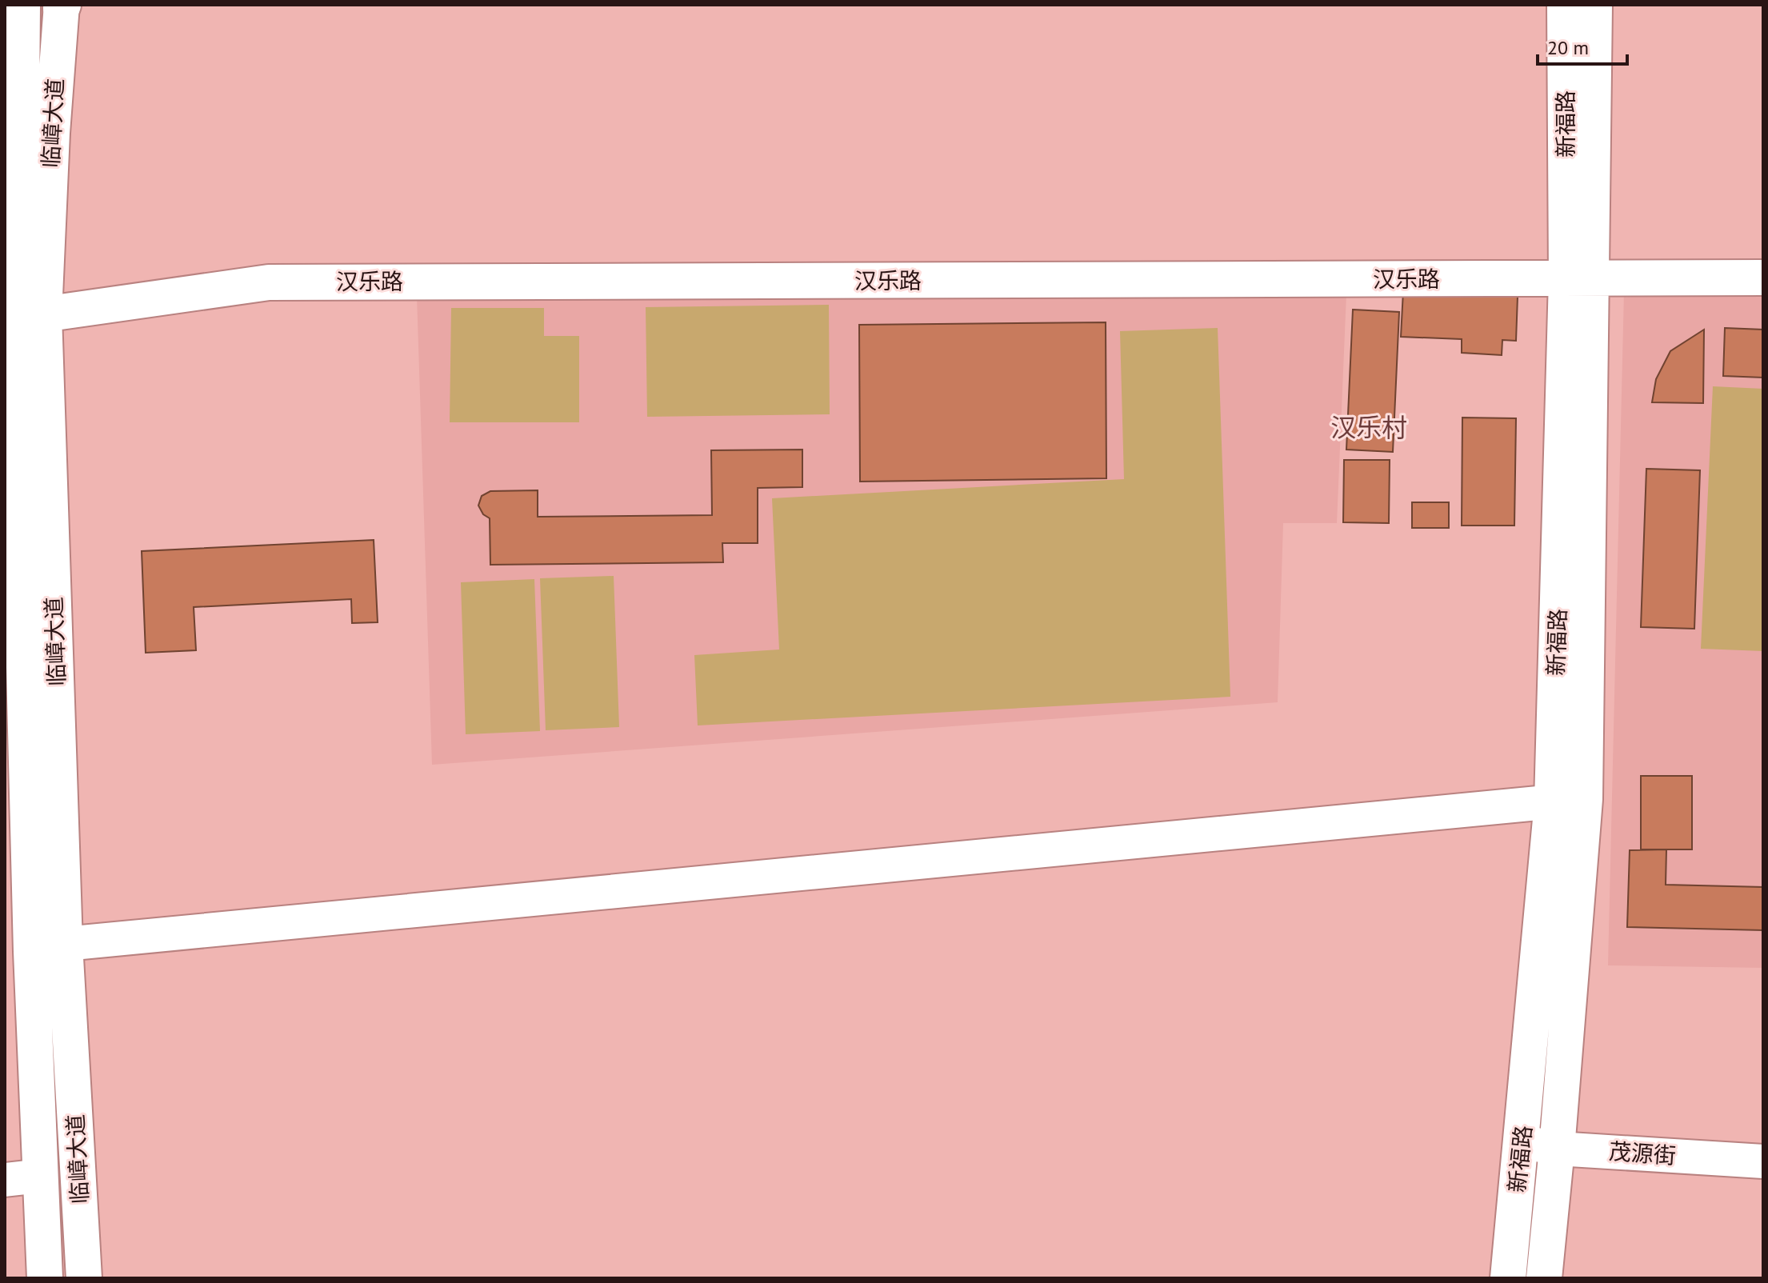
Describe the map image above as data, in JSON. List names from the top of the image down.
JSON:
{
  "streets": {
    "street": [
      "临嶂大道",
      "新福路",
      "汉乐路",
      "茂源街"
    ]
  },
  "crossings": [
    ["临嶂大道", "汉乐路"],
    ["新福路", "汉乐路"],
    ["新福路", "茂源街"]
  ],
  "districts": ["汉乐村"],
  "scale_bar": "20 m"
}
